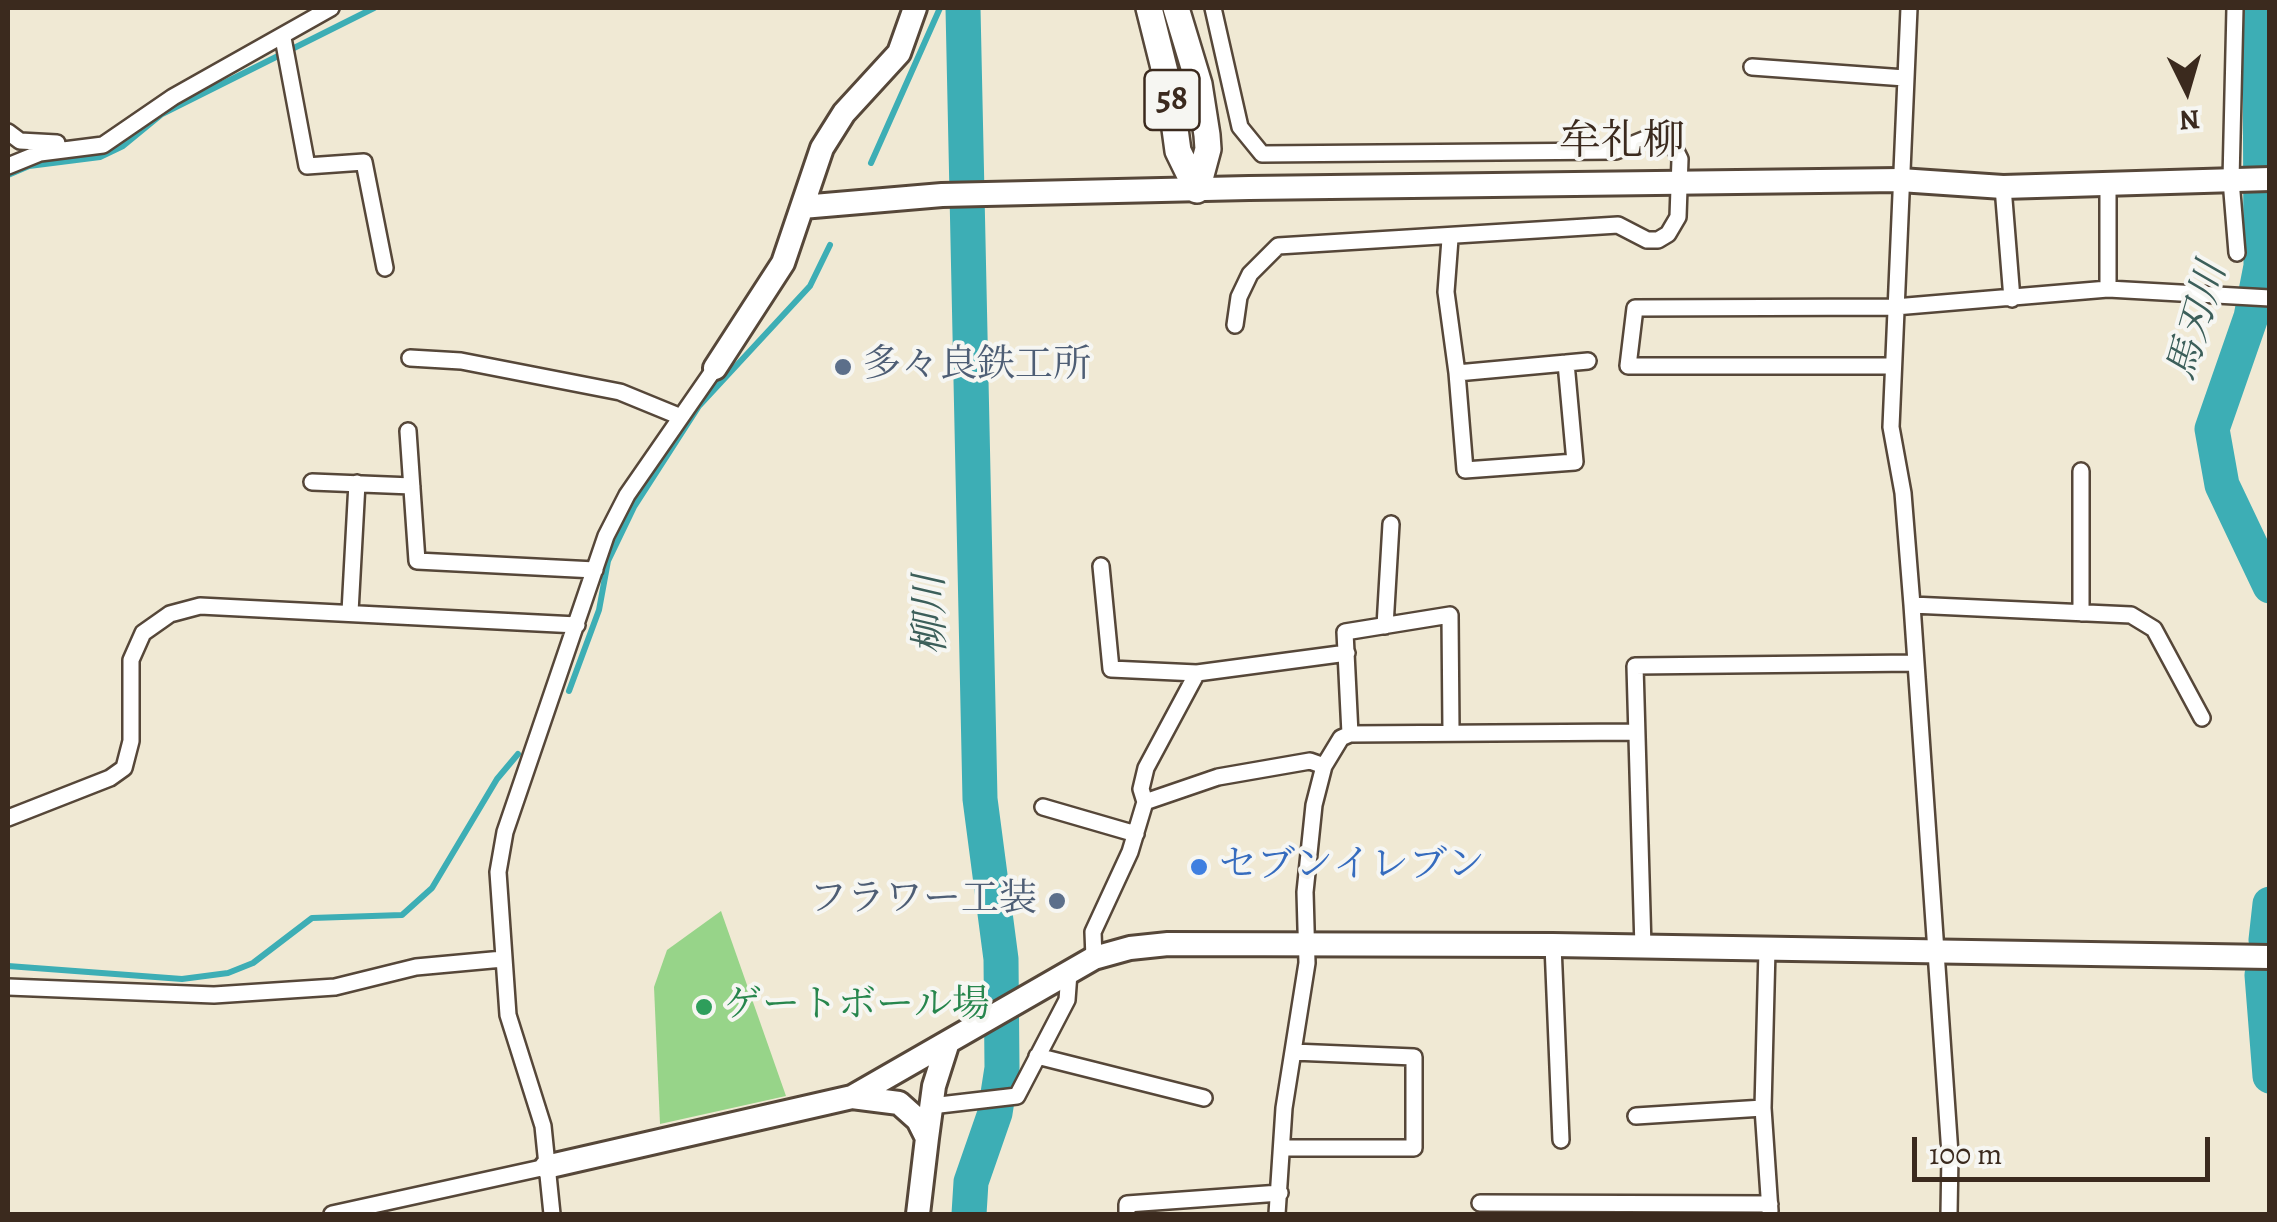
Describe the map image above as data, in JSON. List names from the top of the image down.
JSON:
{
  "streets": {
    "main road": ["58"]
  },
  "districts": ["牟礼柳"],
  "water": ["馬刃川", "柳川"],
  "places": [
    "多々良鉄工所",
    "セブンイレブン",
    "フラワー工装",
    "ゲートボール場"
  ],
  "scale_bar": "100 m",
  "north": "bottom"
}
